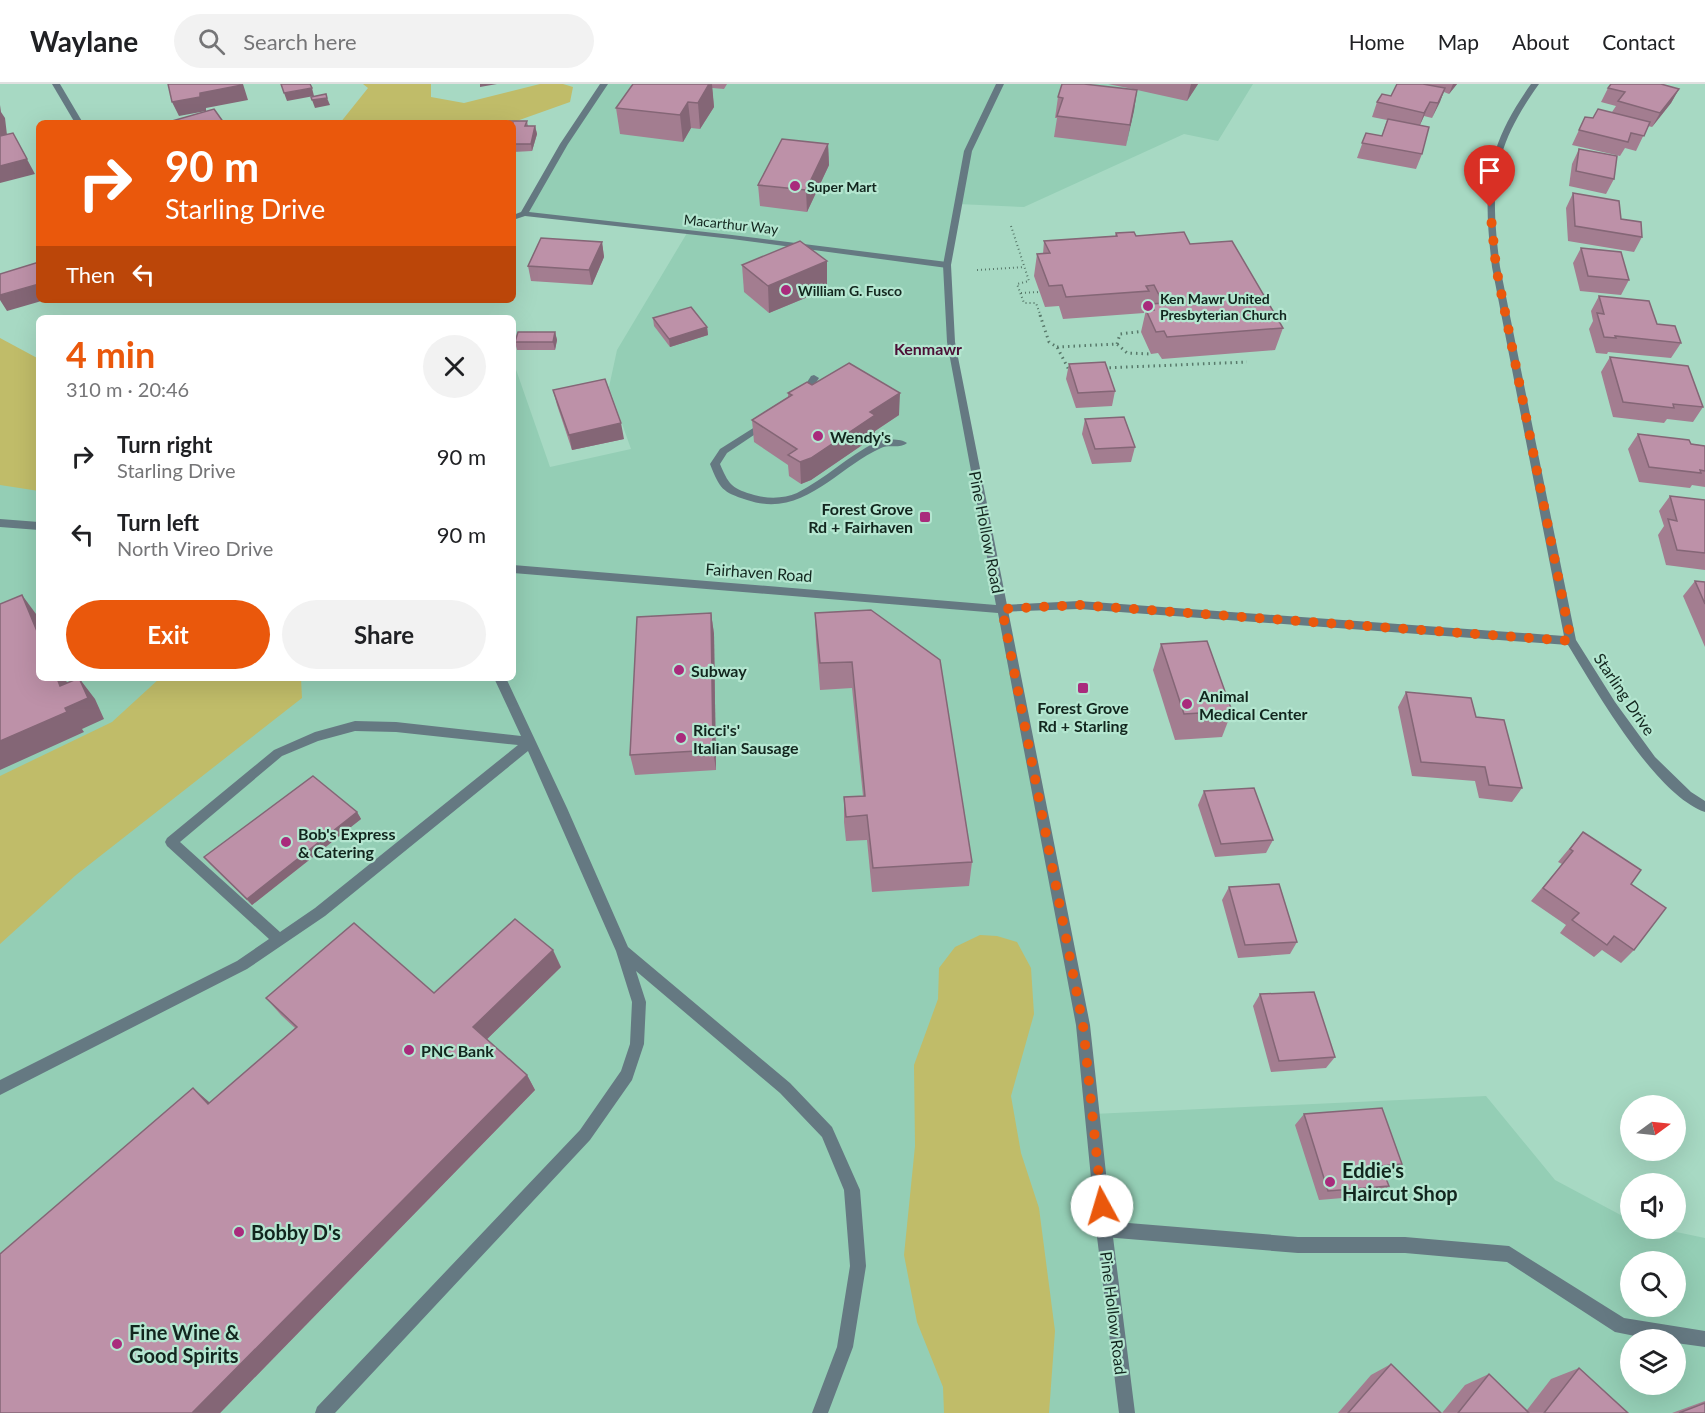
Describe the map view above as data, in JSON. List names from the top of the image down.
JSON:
{
  "streets": {
    "street": [
      "Macarthur Way",
      "Pine Hollow Road",
      "Fairhaven Road",
      "Starling Drive"
    ]
  },
  "crossings": [
    ["Macarthur Way", "Pine Hollow Road"],
    ["Pine Hollow Road", "Fairhaven Road"]
  ],
  "districts": ["Kenmawr"],
  "places": {
    "other": [
      "Super Mart",
      "William G. Fusco",
      "Ken Mawr United Presbyterian Church",
      "Wendy's",
      "Subway",
      "Animal Medical Center",
      "Ricci's' Italian Sausage",
      "Bob's Express & Catering",
      "PNC Bank",
      "Eddie's Haircut Shop",
      "Bobby D's",
      "Fine Wine & Good Spirits"
    ],
    "transit": ["Forest Grove Rd + Fairhaven", "Forest Grove Rd + Starling"]
  },
  "north": "right",
  "page": {
    "header": "Waylane",
    "search": "Search here",
    "nav": [
      "Home",
      "Map",
      "About",
      "Contact"
    ],
    "turn": ["90 m", "Starling Drive"],
    "then": "Then",
    "heading": ["4 min", "310 m · 20:46"],
    "list": [
      {
        "name": "Turn right",
        "note": "Starling Drive",
        "value": "90 m"
      },
      {
        "name": "Turn left",
        "note": "North Vireo Drive",
        "value": "90 m"
      }
    ],
    "buttons": ["Exit", "Share"]
  }
}
